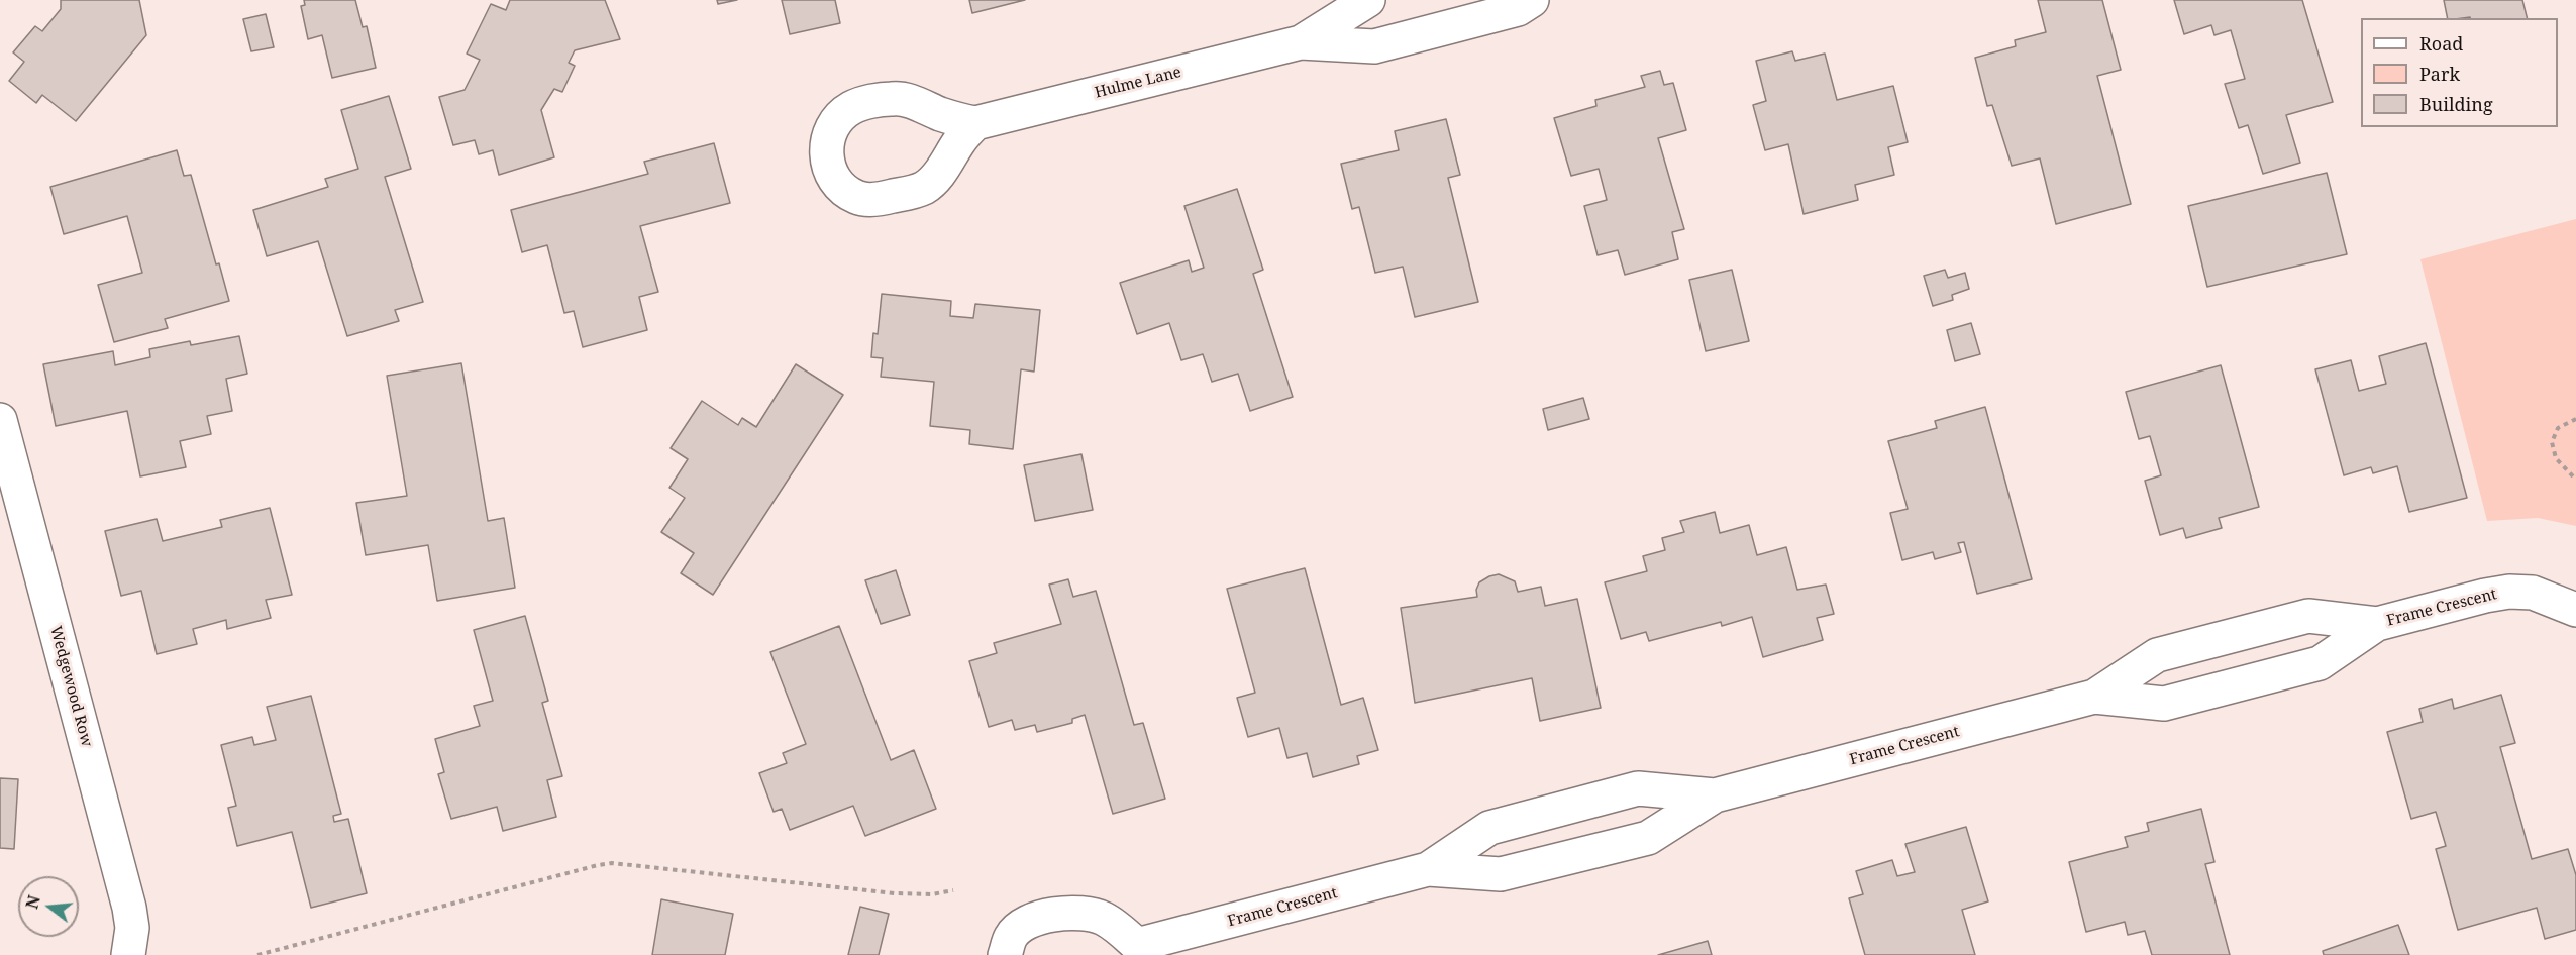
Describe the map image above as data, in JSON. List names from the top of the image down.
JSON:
{
  "streets": {
    "street": ["Hulme Lane", "Frame Crescent", "Wedgewood Row"]
  },
  "legend": ["Road", "Park", "Building"],
  "north": "left"
}
